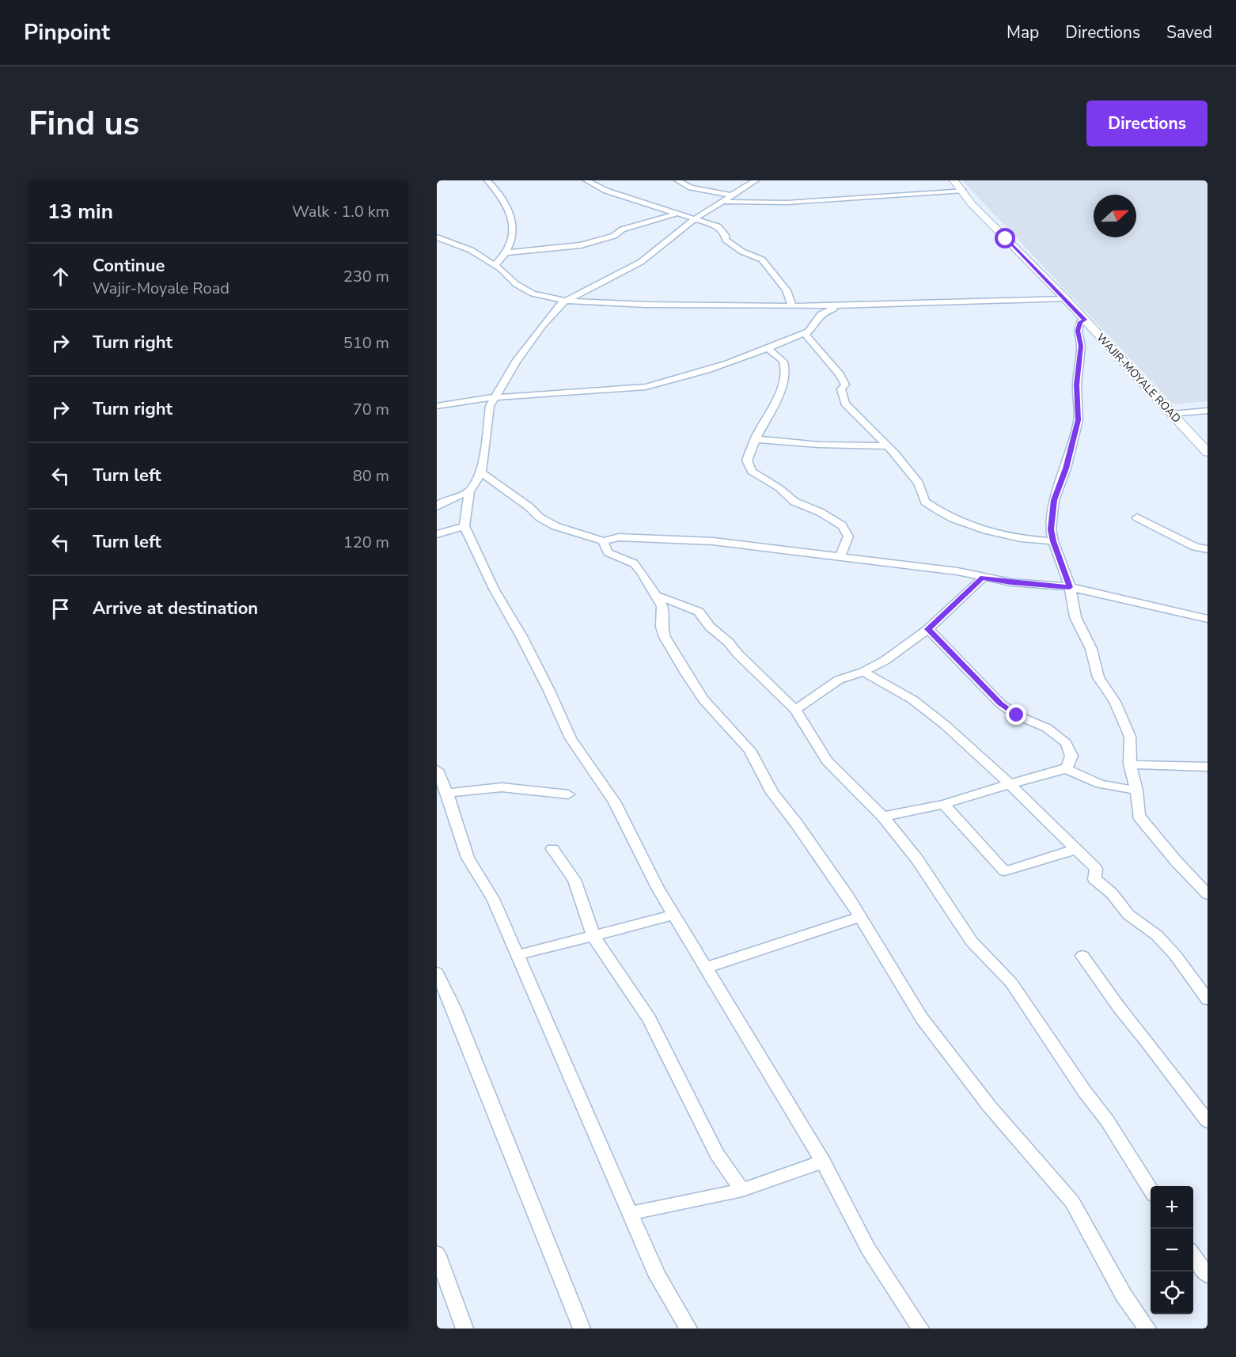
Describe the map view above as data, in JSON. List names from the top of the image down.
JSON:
{
  "streets": {
    "main road": ["WAJIR-MOYALE ROAD"]
  },
  "north": "right",
  "page": {
    "header": "Pinpoint",
    "nav": ["Map", "Directions", "Saved"],
    "buttons": "Directions",
    "title": "Find us",
    "heading": ["13 min", "Walk · 1.0 km"],
    "list": [
      ["Continue", "Wajir-Moyale Road", "230 m"],
      ["Turn right", "510 m"],
      ["Turn right", "70 m"],
      ["Turn left", "80 m"],
      ["Turn left", "120 m"],
      "Arrive at destination"
    ],
    "map_buttons": ["+", "−"]
  }
}
